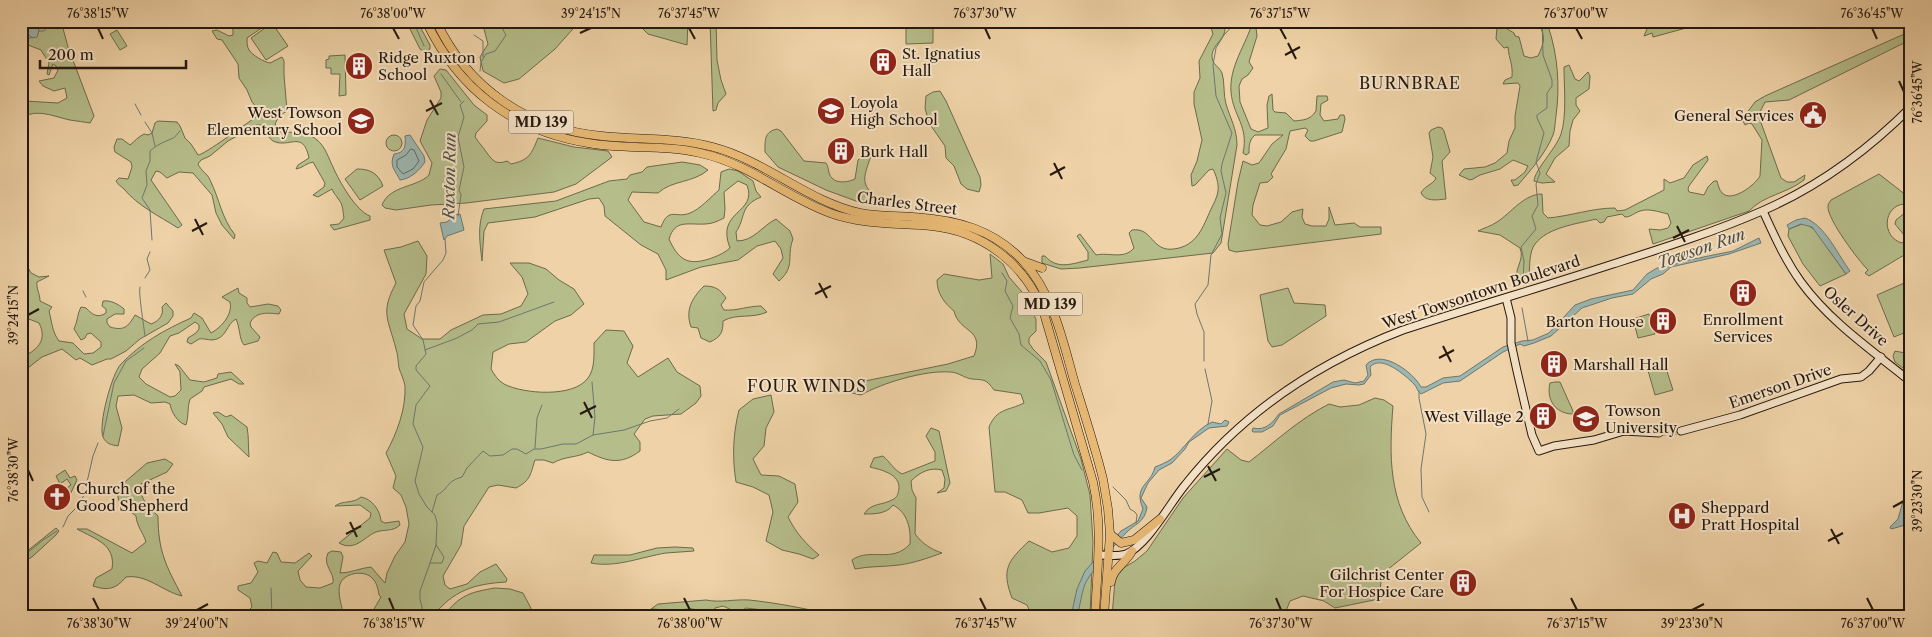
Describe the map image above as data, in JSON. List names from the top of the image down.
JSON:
{
  "streets": {
    "main road": [
      "MD 139",
      "Charles Street",
      "West Towsontown Boulevard",
      "Osler Drive",
      "Emerson Drive"
    ]
  },
  "crossings": [
    ["West Towsontown Boulevard", "Osler Drive"],
    ["Osler Drive", "Emerson Drive"]
  ],
  "districts": ["BURNBRAE", "FOUR WINDS"],
  "water": ["Ruxton Run", "Towson Run"],
  "places": {
    "building": [
      "St. Ignatius Hall",
      "Ridge Ruxton School",
      "Burk Hall",
      "Enrollment Services",
      "Barton House",
      "Marshall Hall",
      "West Village 2",
      "Gilchrist Center For Hospice Care"
    ],
    "school or university": ["Loyola High School", "West Towson Elementary School", "Towson University"],
    "public building": ["General Services"],
    "church": ["Church of the Good Shepherd"],
    "hospital": ["Sheppard Pratt Hospital"]
  },
  "scale_bar": "200 m",
  "coordinates": [
    "76°38'15\"W",
    "76°38'00\"W",
    "39°24'15\"N",
    "76°37'45\"W",
    "76°37'30\"W",
    "76°37'15\"W",
    "76°37'00\"W",
    "76°36'45\"W",
    "76°38'30\"W",
    "39°23'30\"N",
    "39°24'00\"N"
  ]
}
